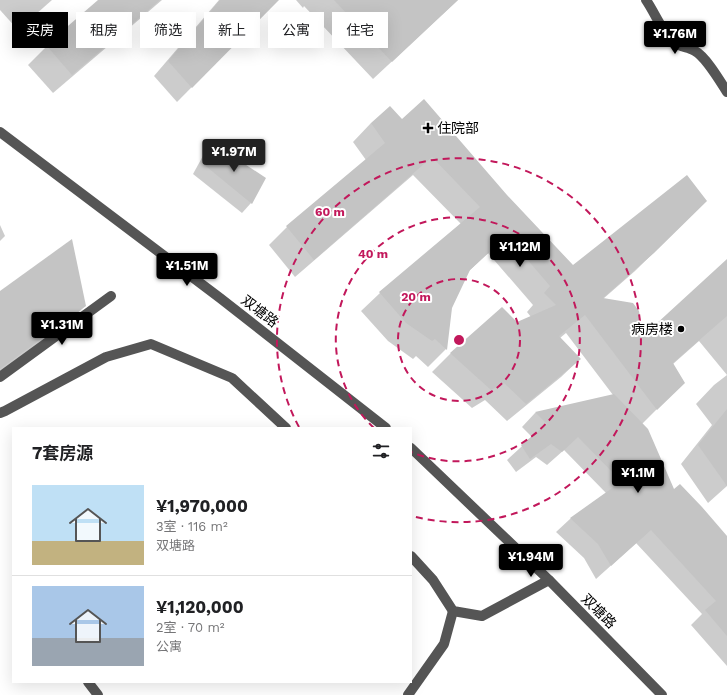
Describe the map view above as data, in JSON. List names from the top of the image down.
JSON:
{
  "streets": {
    "street": ["双塘路"]
  },
  "places": {
    "health": ["住院部"],
    "other": ["病房楼"]
  },
  "page": {
    "chip": [
      "买房",
      "租房",
      "筛选",
      "新上",
      "公寓",
      "住宅"
    ],
    "price": [
      "¥1.76M",
      "¥1.97M",
      "¥1.12M",
      "¥1.51M",
      "¥1.31M",
      "¥1.1M",
      "¥1.94M"
    ],
    "heading": "7套房源",
    "list": [
      {
        "name": "¥1,970,000",
        "note": "3室 · 116 m² · 双塘路"
      },
      {
        "name": "¥1,120,000",
        "note": "2室 · 70 m² · 公寓"
      }
    ]
  },
  "rings": ["60 m", "40 m", "20 m"]
}
